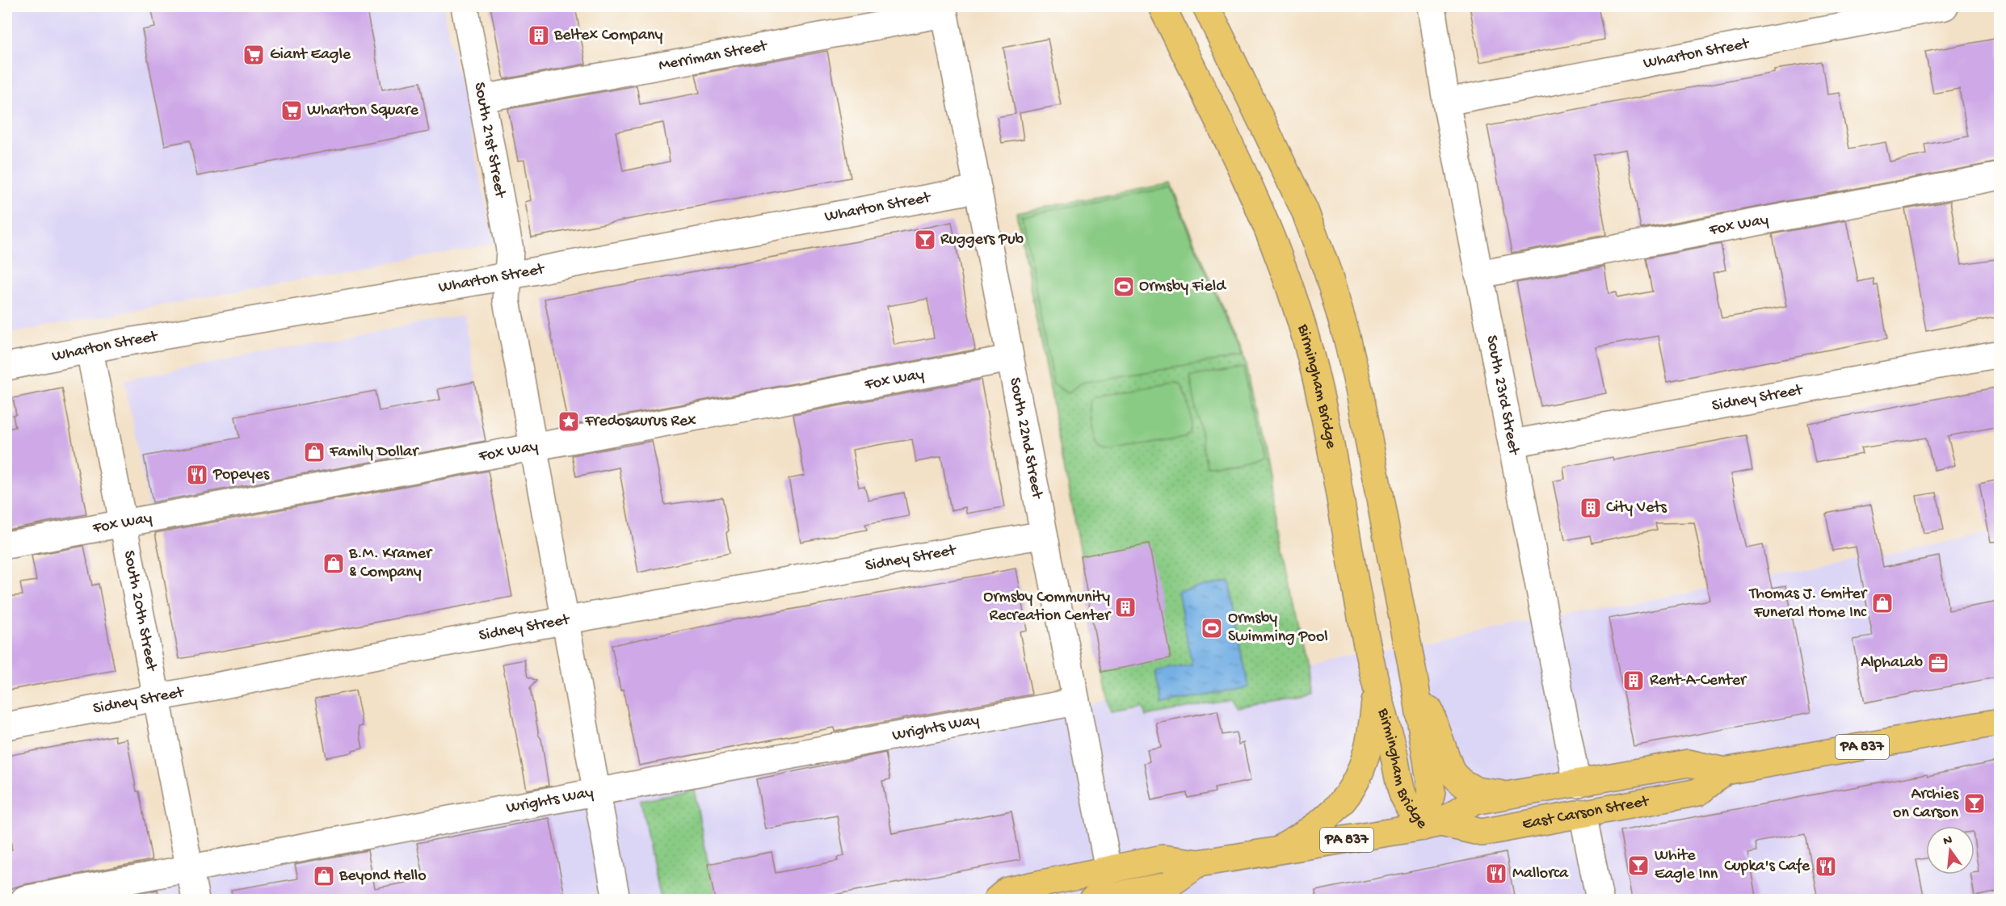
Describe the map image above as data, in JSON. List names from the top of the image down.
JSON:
{
  "streets": {
    "main road": ["Birmingham Bridge", "PA 837", "East Carson Street"],
    "street": [
      "Wharton Street",
      "Merriman Street",
      "South 21st Street",
      "Fox Way",
      "South 23rd Street",
      "Sidney Street",
      "South 22nd Street",
      "South 20th Street",
      "Wrights Way"
    ]
  },
  "crossings": [
    ["Wharton Street", "South 21st Street"],
    ["Wharton Street", "South 23rd Street"],
    ["Wharton Street", "South 22nd Street"],
    ["Wharton Street", "South 20th Street"],
    ["Merriman Street", "South 21st Street"],
    ["Merriman Street", "South 22nd Street"],
    ["South 21st Street", "Fox Way"],
    ["South 21st Street", "Sidney Street"],
    ["South 21st Street", "Wrights Way"],
    ["Fox Way", "South 23rd Street"],
    ["Fox Way", "South 22nd Street"],
    ["Fox Way", "South 20th Street"],
    ["Birmingham Bridge", "East Carson Street"],
    ["South 23rd Street", "Sidney Street"],
    ["South 23rd Street", "East Carson Street"],
    ["Sidney Street", "South 22nd Street"],
    ["Sidney Street", "South 20th Street"],
    ["South 22nd Street", "Wrights Way"],
    ["South 22nd Street", "East Carson Street"],
    ["South 20th Street", "Wrights Way"]
  ],
  "places": {
    "building": [
      "Beltex Company",
      "City Vets",
      "Ormsby Community Recreation Center",
      "Rent-A-Center"
    ],
    "supermarket": ["Giant Eagle", "Wharton Square"],
    "bar": ["Ruggers Pub", "Archies on Carson", "White Eagle Inn"],
    "sports": ["Ormsby Field", "Ormsby Swimming Pool"],
    "place": ["Fredosaurus Rex"],
    "shop": [
      "Family Dollar",
      "B.M. Kramer & Company",
      "Thomas J. Gmiter Funeral Home Inc",
      "Beyond Hello"
    ],
    "restaurant": ["Popeyes", "Cupka's Cafe", "Mallorca"],
    "office": ["AlphaLab"]
  },
  "north": "top"
}
